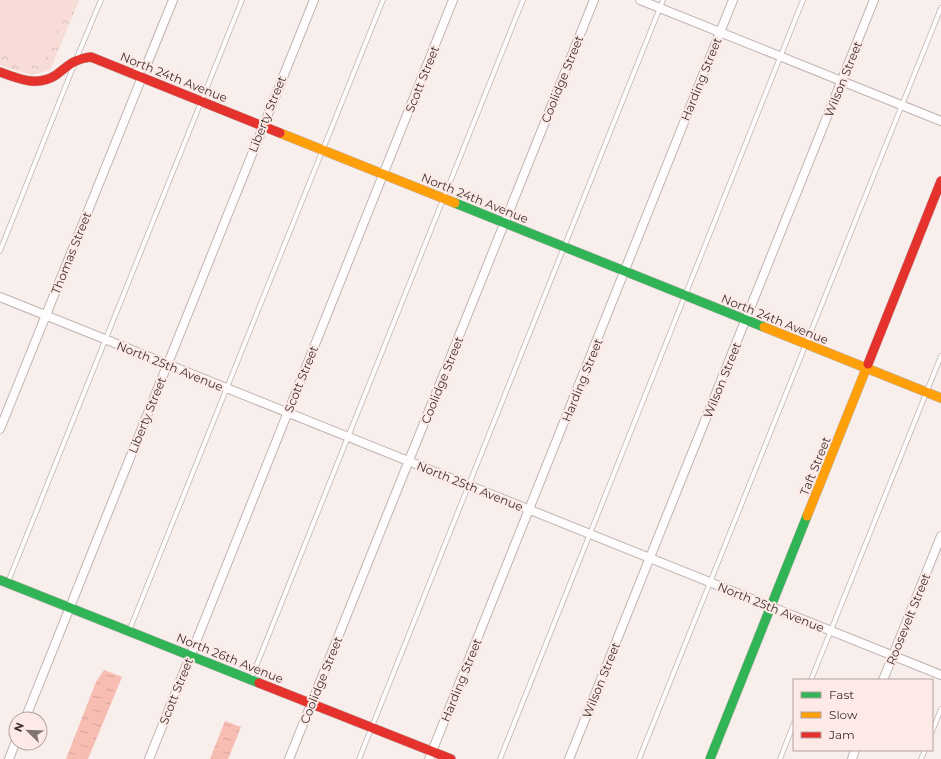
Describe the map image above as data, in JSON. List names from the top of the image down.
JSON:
{
  "streets": {
    "street": [
      "North 24th Avenue",
      "Scott Street",
      "Coolidge Street",
      "Harding Street",
      "Wilson Street",
      "Liberty Street",
      "Thomas Street",
      "North 25th Avenue",
      "Taft Street",
      "Roosevelt Street",
      "North 26th Avenue"
    ]
  },
  "crossings": [
    ["North 24th Avenue", "Scott Street"],
    ["North 24th Avenue", "Coolidge Street"],
    ["North 24th Avenue", "Harding Street"],
    ["North 24th Avenue", "Wilson Street"],
    ["North 24th Avenue", "Liberty Street"],
    ["North 24th Avenue", "Thomas Street"],
    ["North 24th Avenue", "Taft Street"],
    ["Scott Street", "North 25th Avenue"],
    ["Scott Street", "North 26th Avenue"],
    ["Coolidge Street", "North 25th Avenue"],
    ["Coolidge Street", "North 26th Avenue"],
    ["Harding Street", "North 25th Avenue"],
    ["Harding Street", "North 26th Avenue"],
    ["Wilson Street", "North 25th Avenue"],
    ["Liberty Street", "North 25th Avenue"],
    ["Liberty Street", "North 26th Avenue"],
    ["Thomas Street", "North 25th Avenue"],
    ["North 25th Avenue", "Taft Street"],
    ["North 25th Avenue", "Roosevelt Street"]
  ],
  "legend": ["Fast", "Slow", "Jam"],
  "north": "top left"
}
